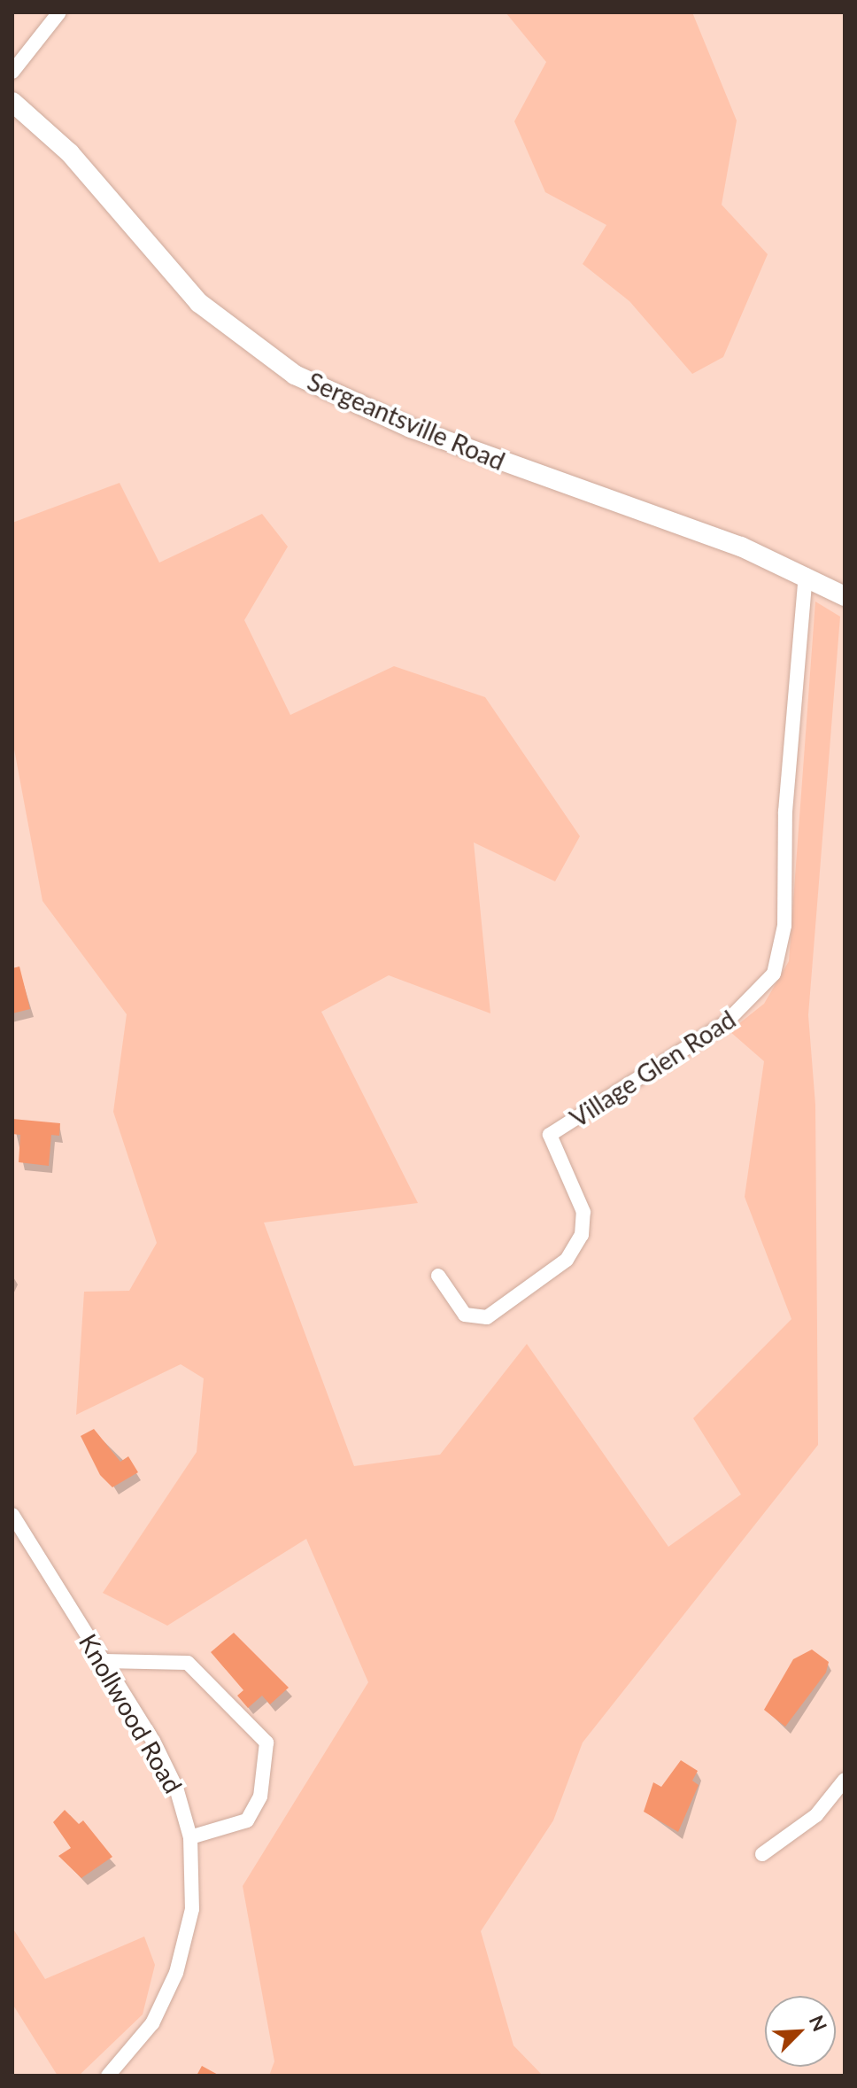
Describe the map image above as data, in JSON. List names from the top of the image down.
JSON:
{
  "streets": {
    "main road": ["Sergeantsville Road"],
    "street": ["Village Glen Road", "Knollwood Road"]
  },
  "crossings": [
    ["Sergeantsville Road", "Village Glen Road"]
  ],
  "north": "top right"
}
